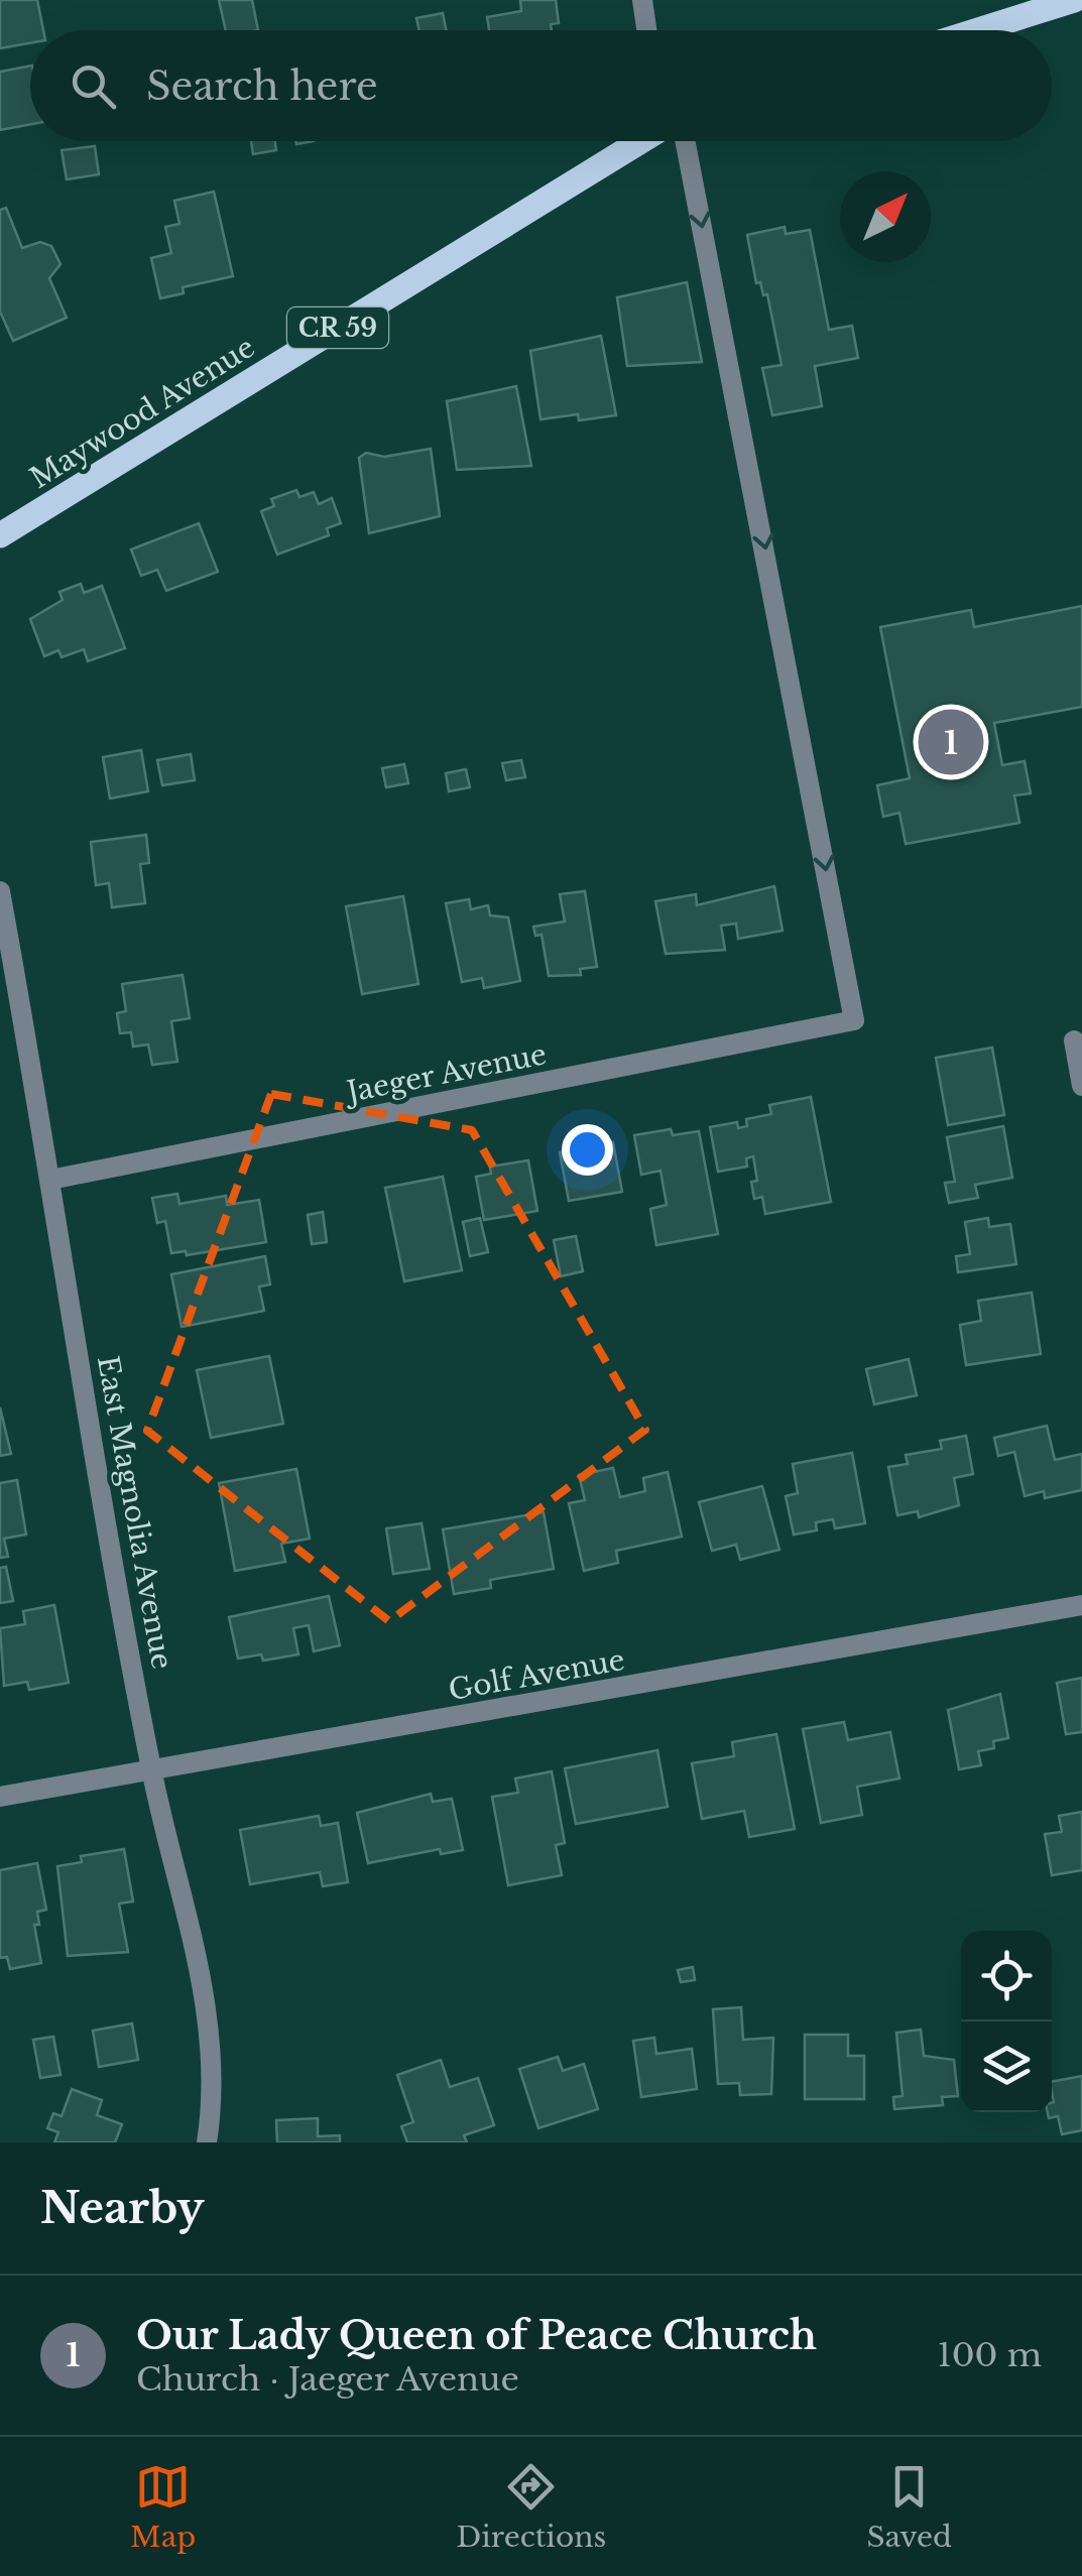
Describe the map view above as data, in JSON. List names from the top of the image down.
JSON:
{
  "streets": {
    "main road": ["CR 59", "Maywood Avenue"],
    "street": ["Jaeger Avenue", "East Magnolia Avenue", "Golf Avenue"]
  },
  "crossings": [
    ["Jaeger Avenue", "East Magnolia Avenue"],
    ["East Magnolia Avenue", "Golf Avenue"]
  ],
  "north": "top right",
  "page": {
    "search": "Search here",
    "pins": "1",
    "heading": "Nearby",
    "list": [
      {
        "mark": "1",
        "name": "Our Lady Queen of Peace Church",
        "note": "Church · Jaeger Avenue",
        "value": "100 m"
      }
    ],
    "nav": ["Map", "Directions", "Saved"]
  }
}
